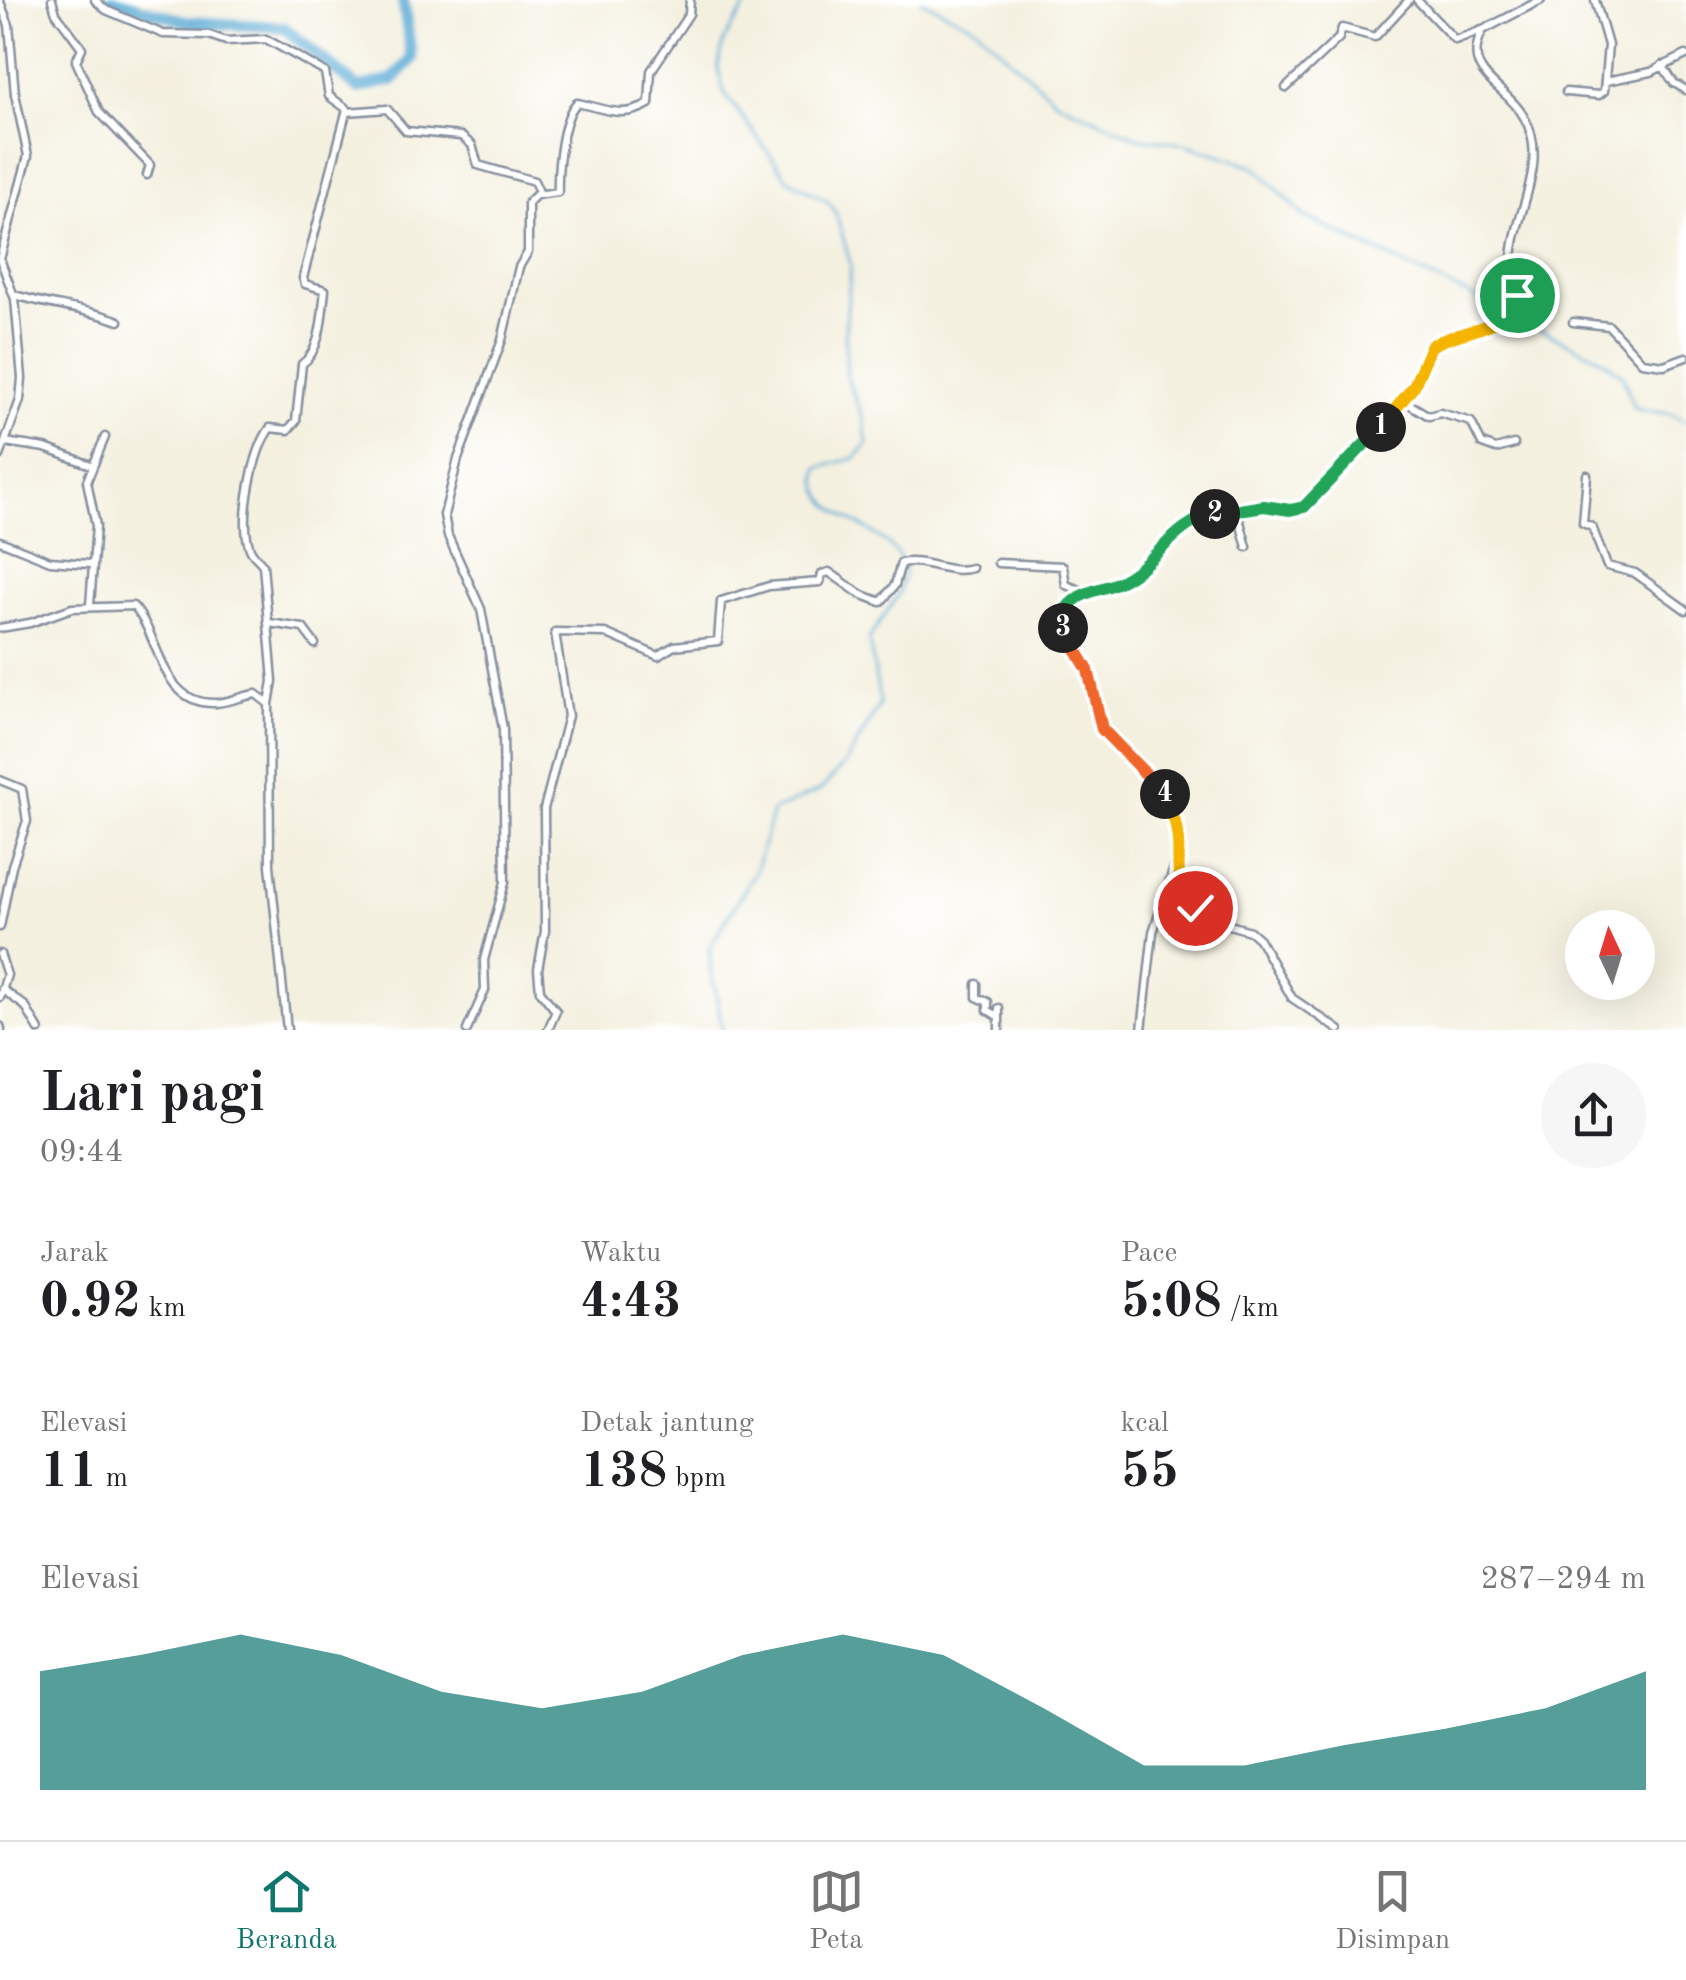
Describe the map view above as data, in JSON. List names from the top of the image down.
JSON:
{
  "north": "top",
  "page": {
    "pins": [
      "1",
      "2",
      "3",
      "4"
    ],
    "heading": ["Lari pagi", "09:44"],
    "stats": [
      ["Jarak", "0.92 km"],
      ["Waktu", "4:43"],
      ["Pace", "5:08 /km"],
      ["Elevasi", "11 m"],
      ["Detak jantung", "138 bpm"],
      ["kcal", "55"]
    ],
    "chart": ["Elevasi", "287–294 m"],
    "tabs": ["Beranda", "Peta", "Disimpan"]
  }
}
